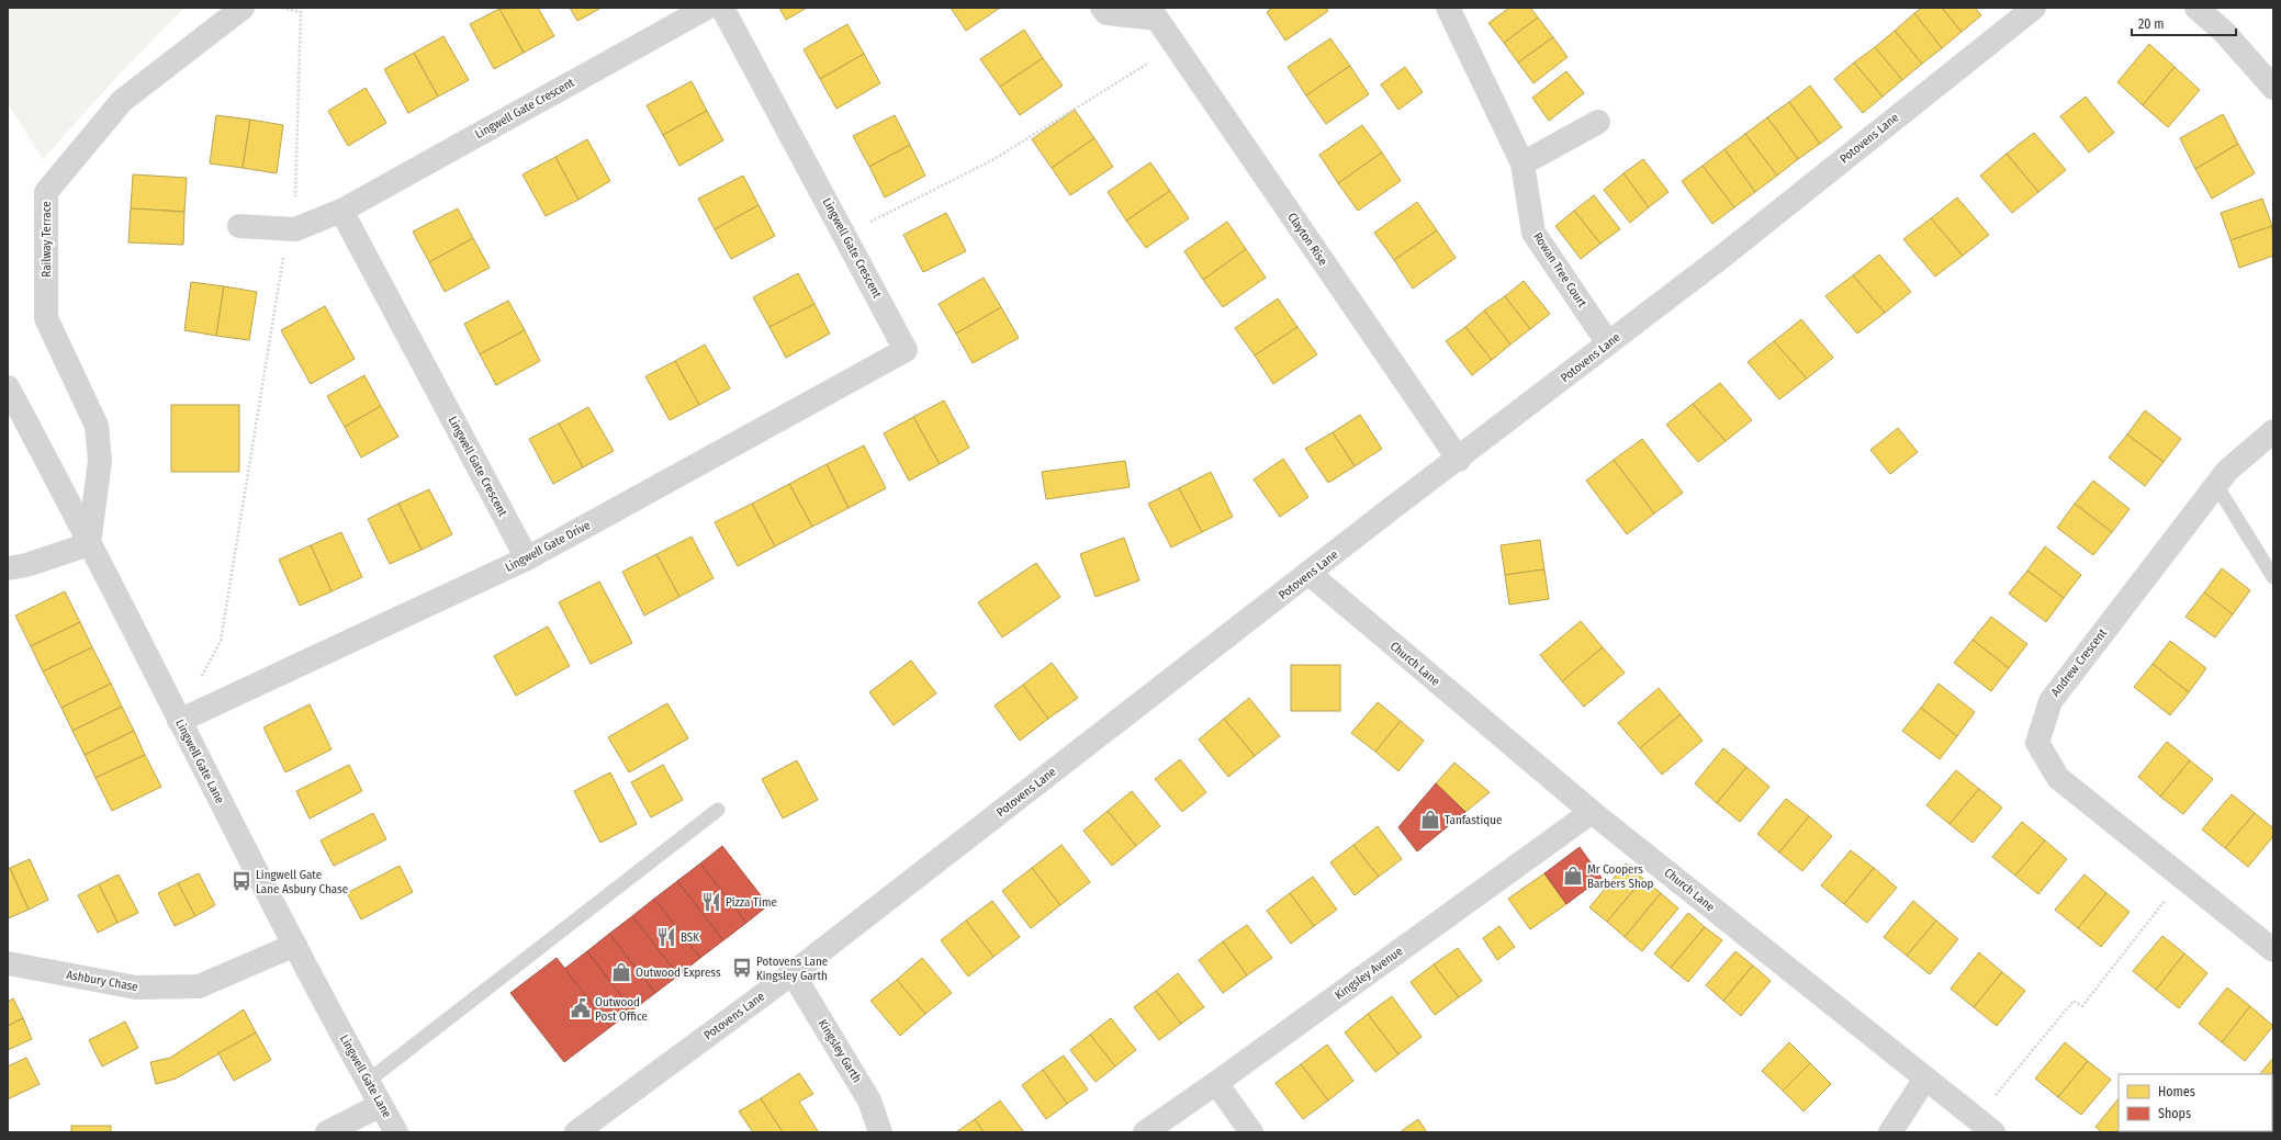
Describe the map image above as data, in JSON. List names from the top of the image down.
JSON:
{
  "streets": {
    "street": [
      "Lingwell Gate Crescent",
      "Potovens Lane",
      "Railway Terrace",
      "Clayton Rise",
      "Rowan Tree Court",
      "Lingwell Gate Drive",
      "Andrew Crescent",
      "Church Lane",
      "Lingwell Gate Lane",
      "Kingsley Avenue",
      "Ashbury Chase",
      "Kingsley Garth"
    ]
  },
  "crossings": [
    ["Lingwell Gate Crescent", "Lingwell Gate Drive"],
    ["Potovens Lane", "Clayton Rise"],
    ["Potovens Lane", "Rowan Tree Court"],
    ["Potovens Lane", "Church Lane"],
    ["Potovens Lane", "Kingsley Garth"],
    ["Railway Terrace", "Lingwell Gate Lane"],
    ["Lingwell Gate Drive", "Lingwell Gate Lane"],
    ["Church Lane", "Kingsley Avenue"],
    ["Lingwell Gate Lane", "Ashbury Chase"]
  ],
  "places": {
    "shop": ["Tanfastique", "Mr Coopers Barbers Shop", "Outwood Express"],
    "bus stop": ["Lingwell Gate Lane Asbury Chase", "Potovens Lane Kingsley Garth"],
    "restaurant": ["Pizza Time", "BSK"],
    "public building": ["Outwood Post Office"]
  },
  "legend": ["Homes", "Shops"],
  "scale_bar": "20 m"
}
